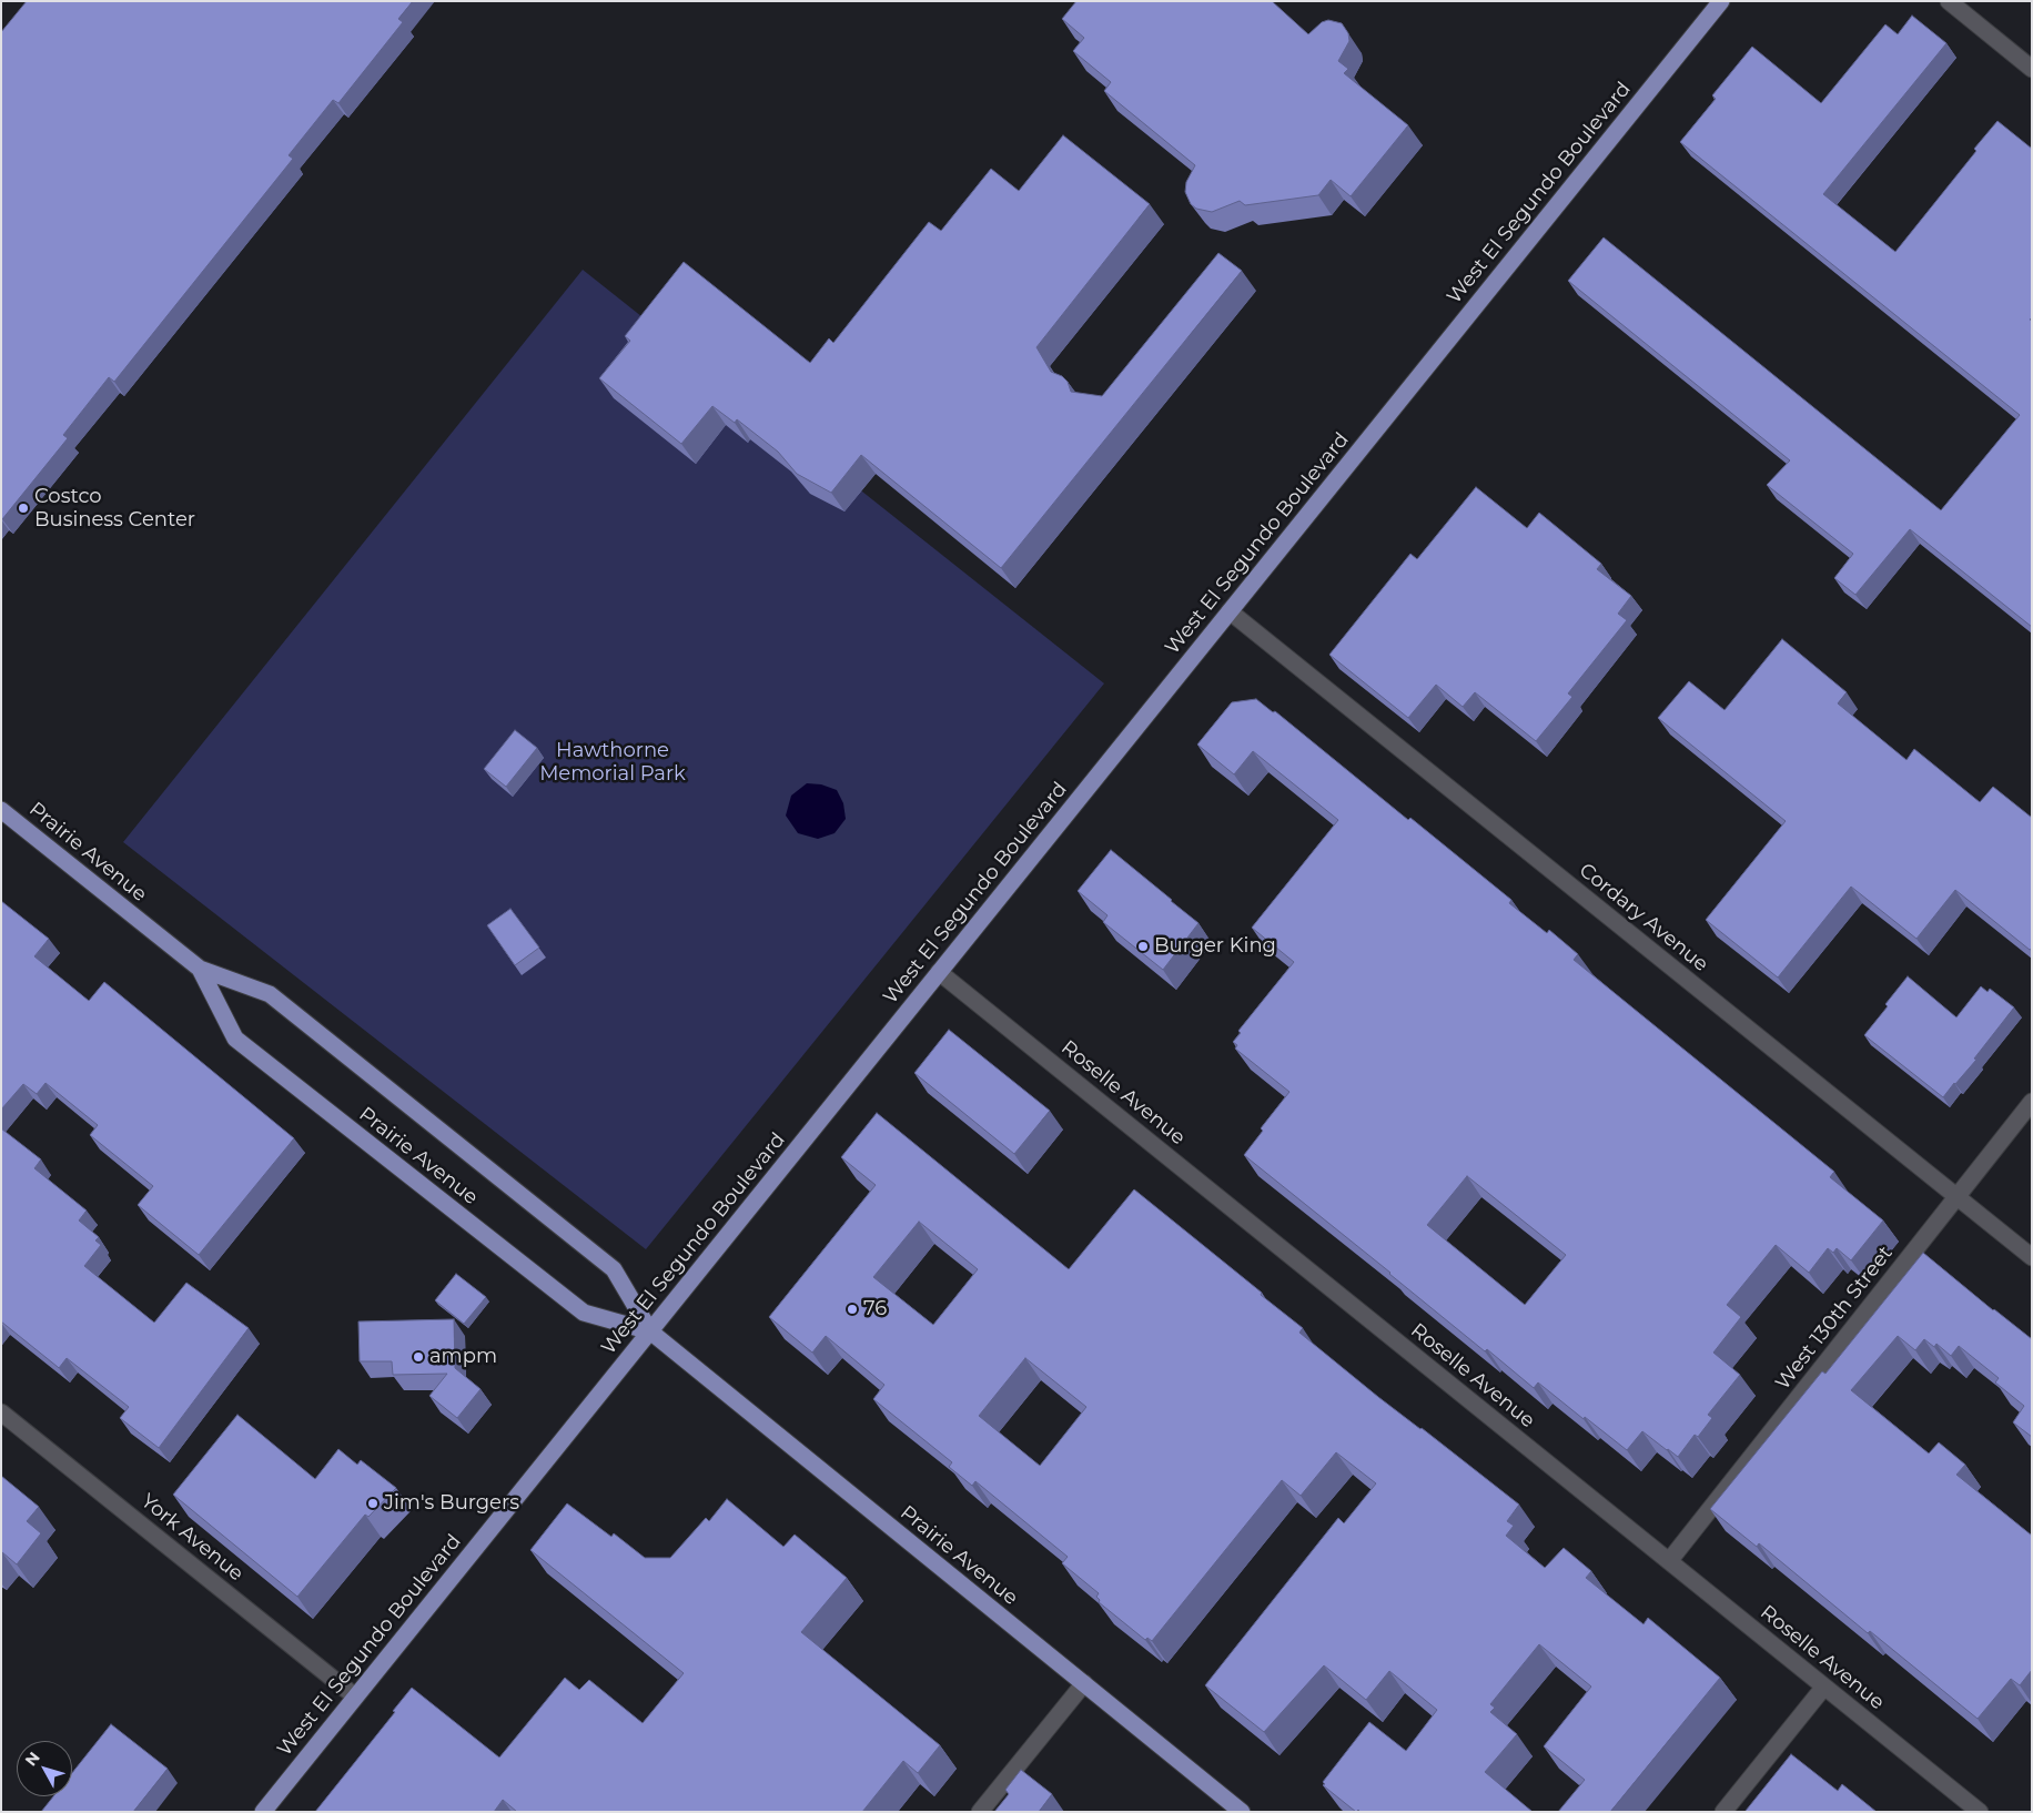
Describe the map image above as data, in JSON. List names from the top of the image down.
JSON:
{
  "streets": {
    "main road": ["West El Segundo Boulevard", "Prairie Avenue"],
    "street": [
      "Cordary Avenue",
      "Roselle Avenue",
      "West 130th Street",
      "York Avenue"
    ]
  },
  "crossings": [
    ["West El Segundo Boulevard", "Prairie Avenue"],
    ["West El Segundo Boulevard", "Cordary Avenue"],
    ["West El Segundo Boulevard", "Roselle Avenue"],
    ["West El Segundo Boulevard", "York Avenue"],
    ["Cordary Avenue", "West 130th Street"],
    ["Roselle Avenue", "West 130th Street"]
  ],
  "parks": ["Hawthorne Memorial Park"],
  "places": [
    "Costco Business Center",
    "Burger King",
    "76",
    "ampm",
    "Jim's Burgers"
  ],
  "north": "top left"
}
